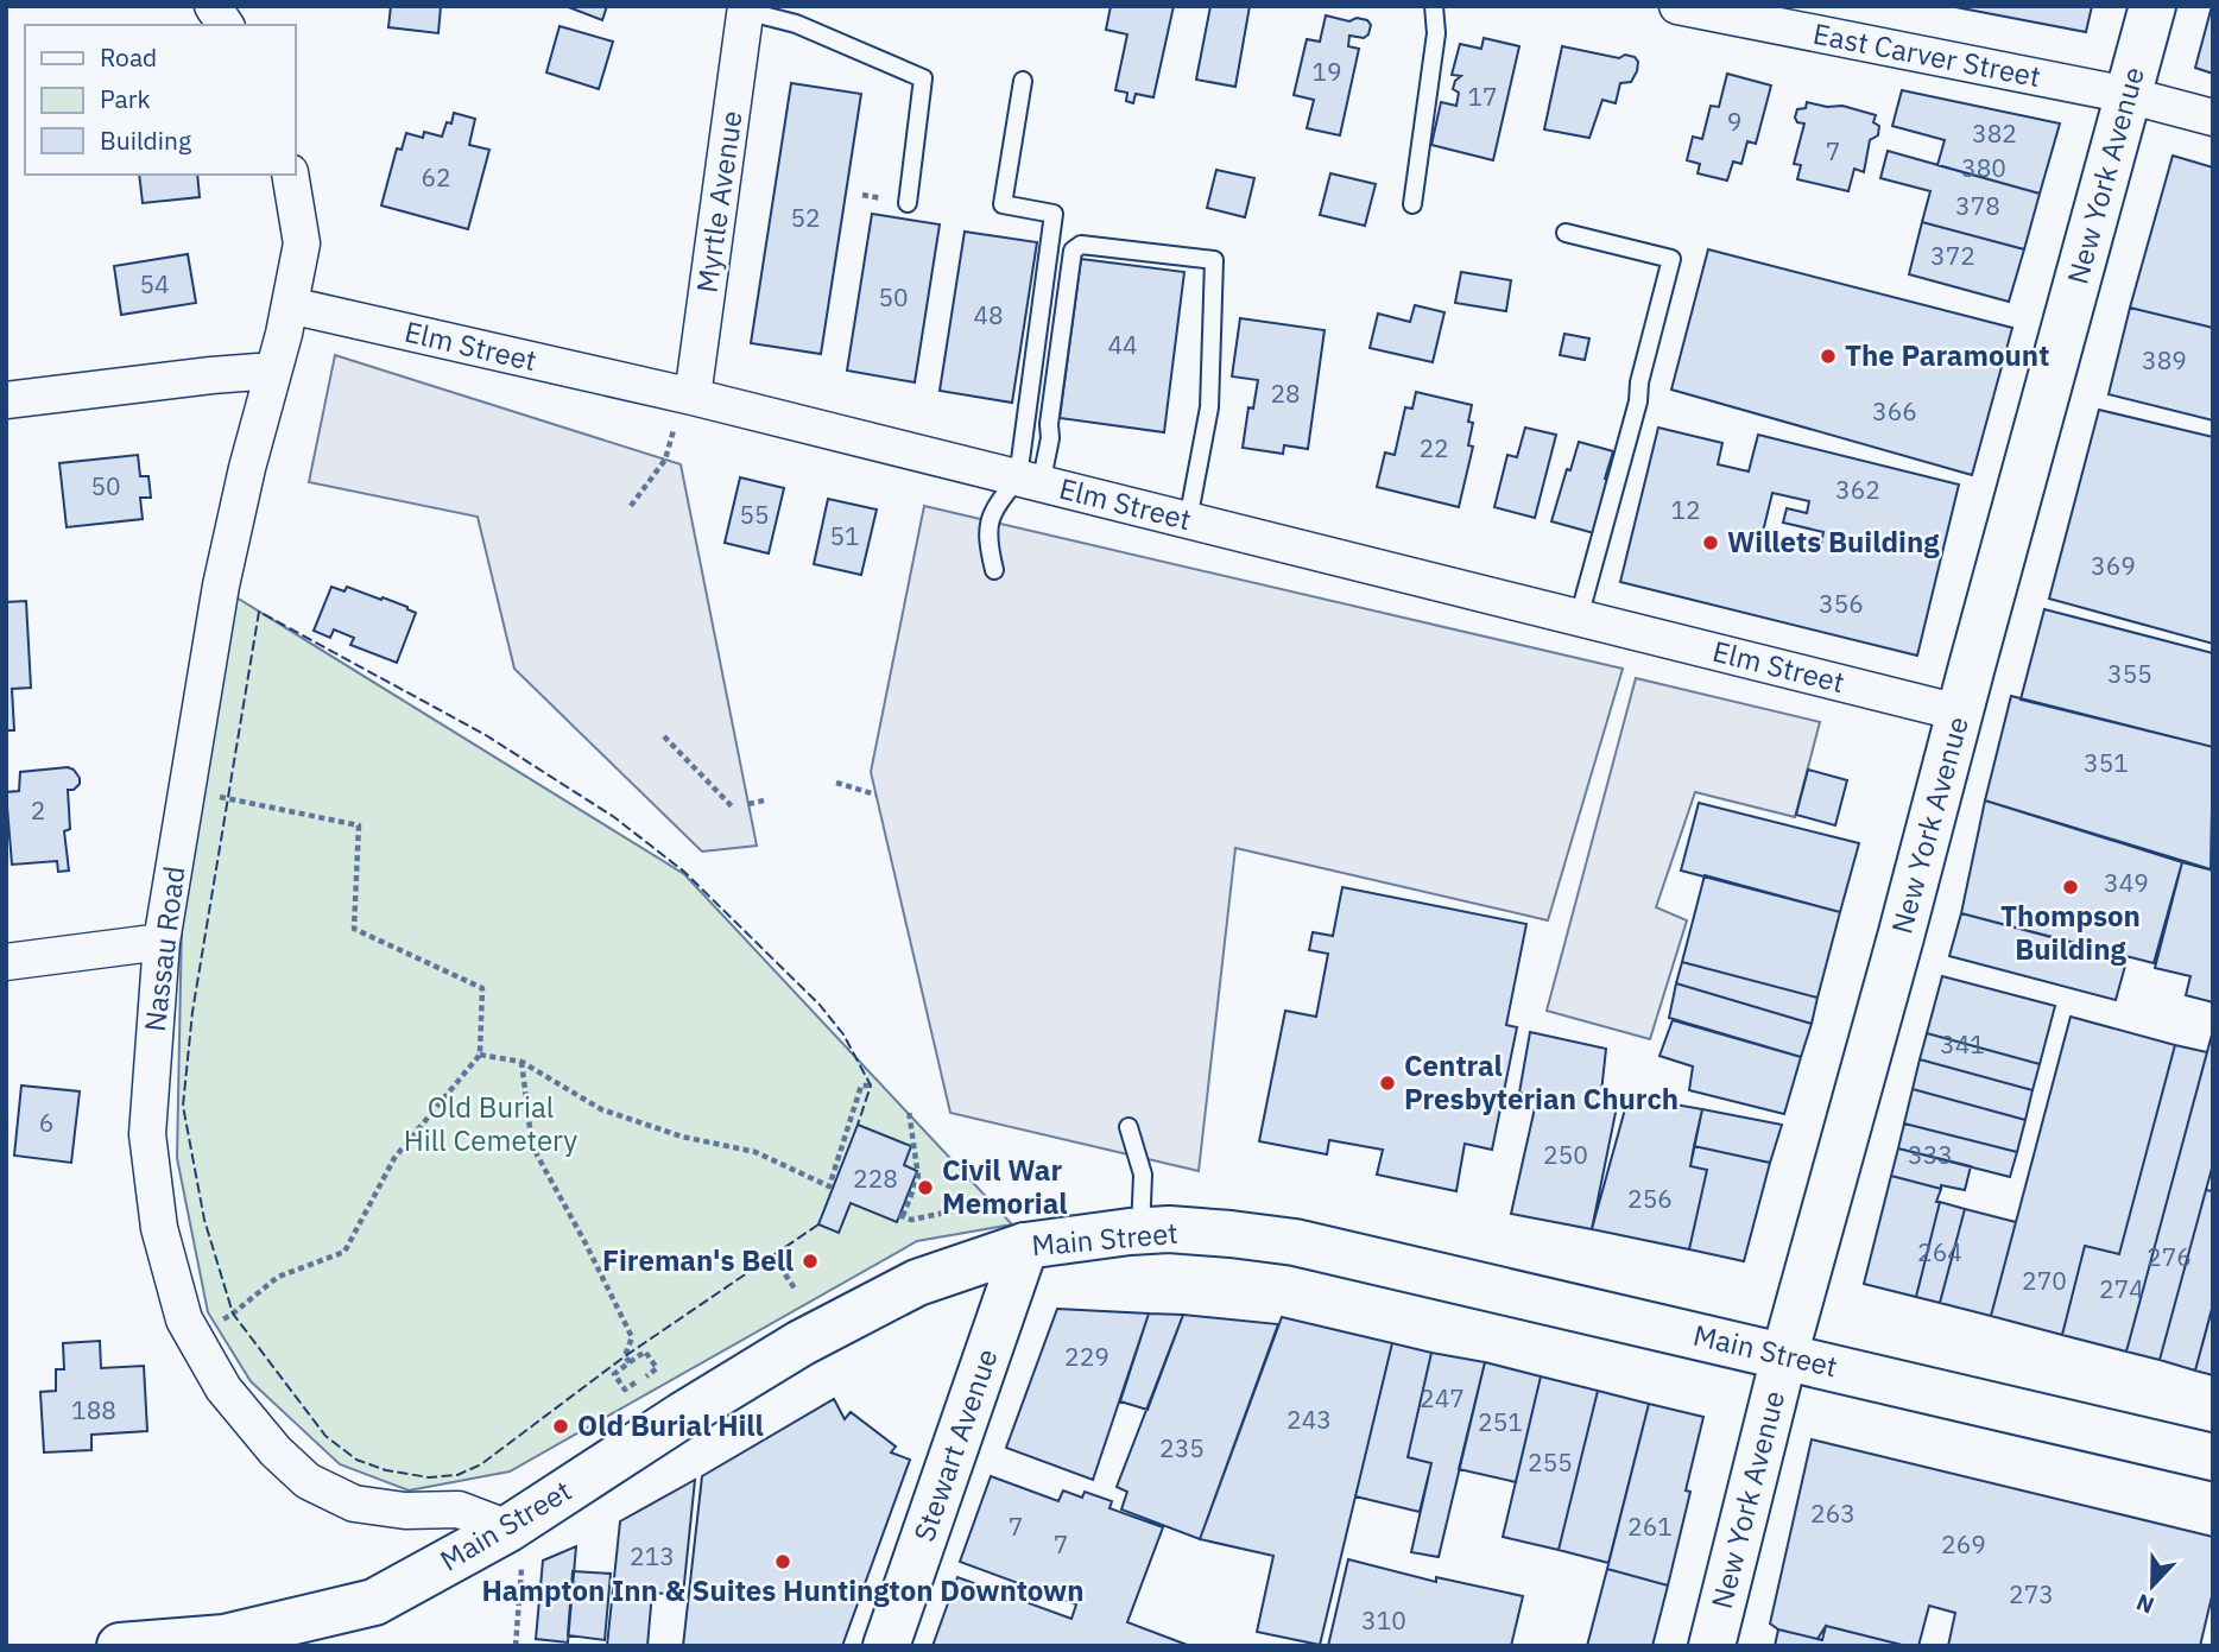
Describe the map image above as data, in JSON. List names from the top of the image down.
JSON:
{
  "streets": {
    "main road": ["New York Avenue", "Main Street", "Stewart Avenue"],
    "street": [
      "East Carver Street",
      "Myrtle Avenue",
      "Elm Street",
      "Nassau Road"
    ]
  },
  "crossings": [
    ["East Carver Street", "New York Avenue"],
    ["New York Avenue", "Elm Street"],
    ["New York Avenue", "Main Street"],
    ["Myrtle Avenue", "Elm Street"],
    ["Elm Street", "Nassau Road"],
    ["Nassau Road", "Main Street"],
    ["Main Street", "Stewart Avenue"]
  ],
  "parks": ["Old Burial Hill Cemetery"],
  "places": [
    "The Paramount",
    "Willets Building",
    "Thompson Building",
    "Central Presbyterian Church",
    "Civil War Memorial",
    "Fireman's Bell",
    "Old Burial Hill",
    "Hampton Inn & Suites Huntington Downtown"
  ],
  "house_numbers": [
    "19",
    "17",
    "9",
    "382",
    "7",
    "380",
    "62",
    "378",
    "52",
    "372",
    "54",
    "50",
    "48",
    "44",
    "389",
    "28",
    "366",
    "22",
    "50",
    "362",
    "12",
    "55",
    "51",
    "369",
    "356",
    "355",
    "351",
    "2",
    "349",
    "341",
    "6",
    "250",
    "333",
    "228",
    "256",
    "264",
    "276",
    "270",
    "274",
    "229",
    "247",
    "188",
    "243",
    "251",
    "235",
    "255",
    "263",
    "7",
    "261",
    "7",
    "269",
    "213",
    "273",
    "310"
  ],
  "legend": ["Road", "Park", "Building"],
  "north": "bottom"
}
